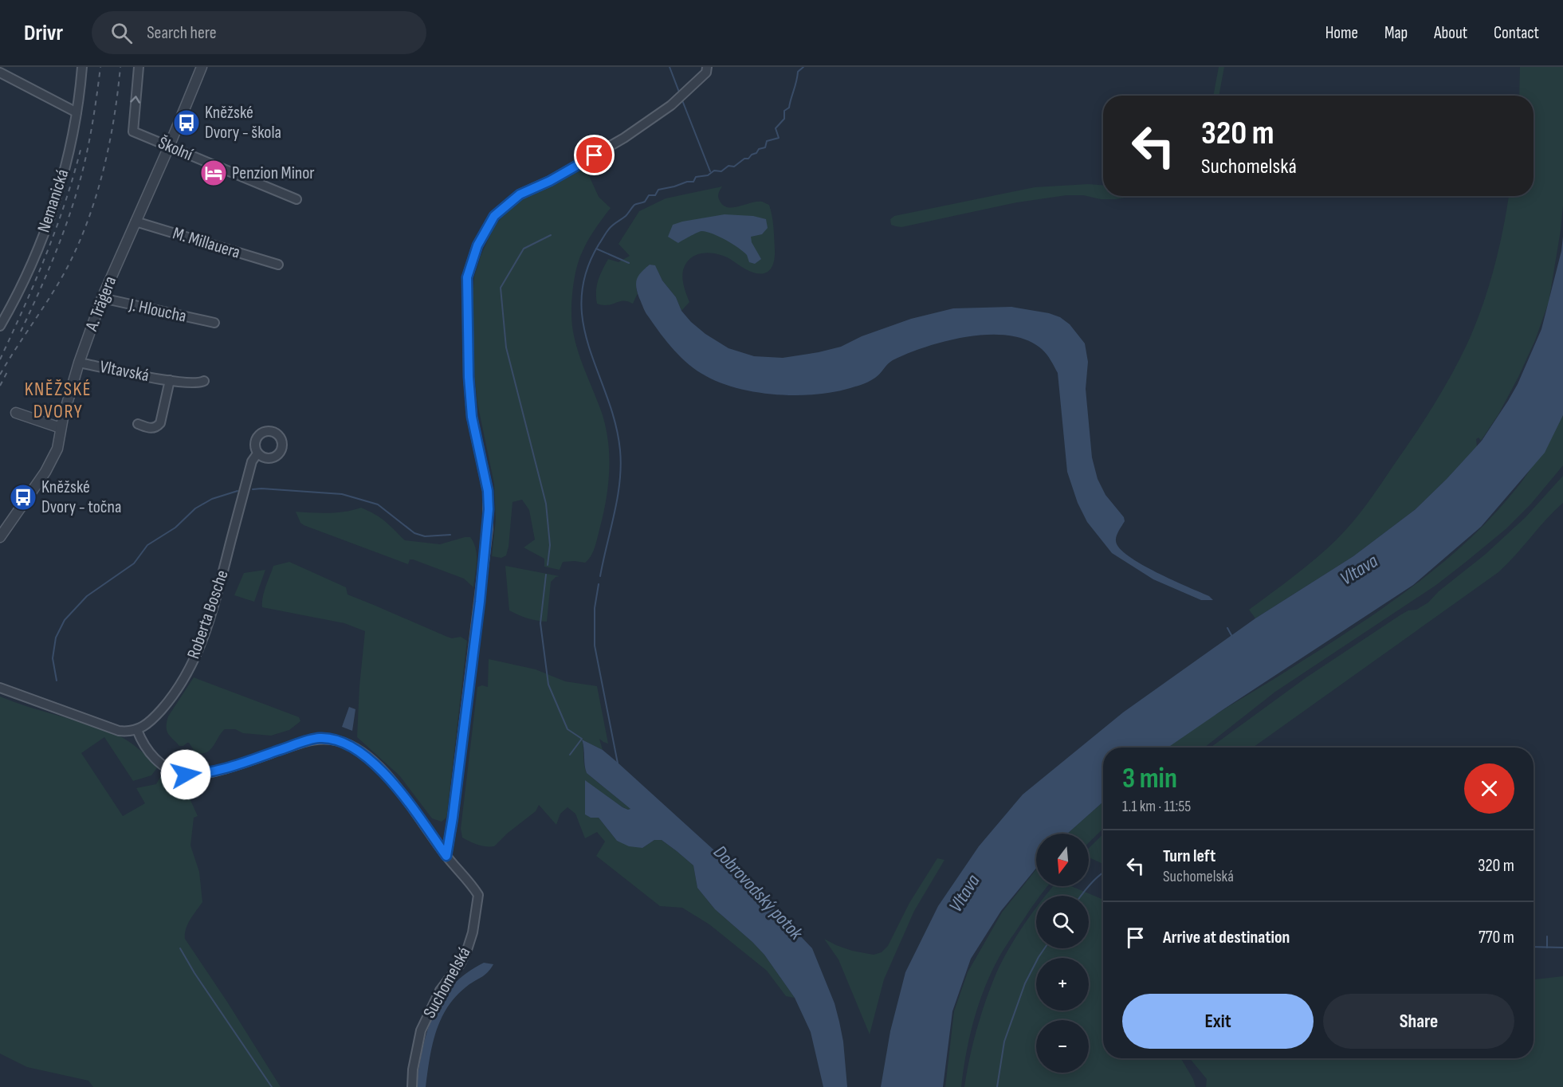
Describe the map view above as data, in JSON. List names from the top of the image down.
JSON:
{
  "streets": {
    "street": [
      "Školní",
      "Nemanická",
      "M. Millauera",
      "A. Trägera",
      "J. Hloucha",
      "Vltavská",
      "Roberta Bosche",
      "Suchomelská"
    ]
  },
  "crossings": [
    ["Školní", "A. Trägera"],
    ["M. Millauera", "A. Trägera"],
    ["A. Trägera", "J. Hloucha"],
    ["A. Trägera", "Vltavská"],
    ["Roberta Bosche", "Suchomelská"]
  ],
  "one_way": ["Školní"],
  "districts": ["KNĚŽSKÉ DVORY"],
  "water": ["Vltava", "Dobrovodský potok"],
  "places": {
    "bus stop": ["Kněžské Dvory - škola", "Kněžské Dvory - točna"],
    "hotel": ["Penzion Minor"]
  },
  "north": "bottom",
  "page": {
    "header": "Drivr",
    "search": "Search here",
    "nav": [
      "Home",
      "Map",
      "About",
      "Contact"
    ],
    "turn": ["320 m", "Suchomelská"],
    "heading": ["3 min", "1.1 km · 11:55"],
    "list": [
      {
        "name": "Turn left",
        "note": "Suchomelská",
        "value": "320 m"
      },
      {
        "name": "Arrive at destination",
        "value": "770 m"
      }
    ],
    "map_buttons": ["+", "−"],
    "buttons": ["Exit", "Share"]
  }
}
